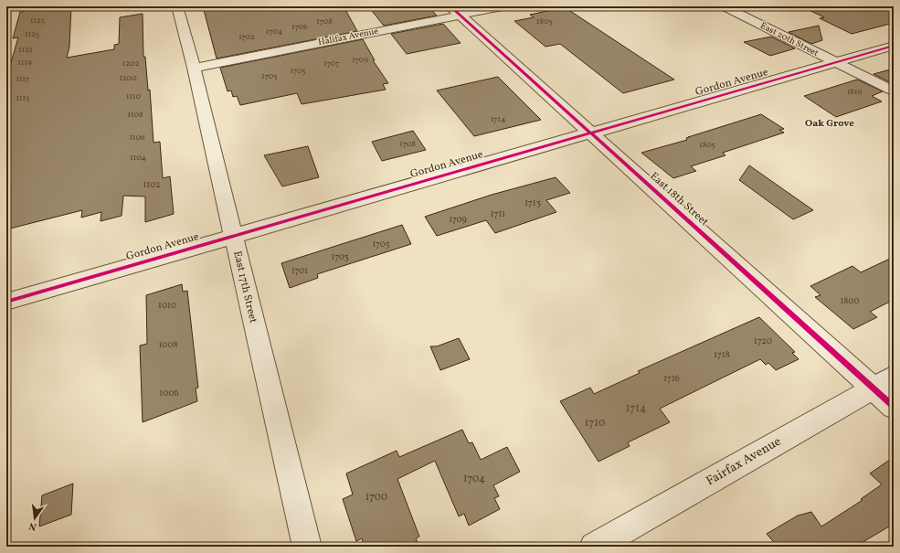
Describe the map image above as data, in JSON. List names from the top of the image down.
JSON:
{
  "streets": {
    "street": [
      "Halifax Avenue",
      "East 20th Street",
      "Gordon Avenue",
      "East 18th Street",
      "East 17th Street",
      "Fairfax Avenue"
    ]
  },
  "crossings": [
    ["Halifax Avenue", "East 18th Street"],
    ["Halifax Avenue", "East 17th Street"],
    ["East 20th Street", "Gordon Avenue"],
    ["Gordon Avenue", "East 18th Street"],
    ["Gordon Avenue", "East 17th Street"],
    ["East 18th Street", "Fairfax Avenue"]
  ],
  "districts": ["Oak Grove"],
  "house_numbers": [
    "1125",
    "1708",
    "1803",
    "1706",
    "1704",
    "1123",
    "1702",
    "1121",
    "1709",
    "1119",
    "1202",
    "1707",
    "1705",
    "1703",
    "1200",
    "1117",
    "1819",
    "1110",
    "1115",
    "1108",
    "1714",
    "1106",
    "1708",
    "1805",
    "1104",
    "1102",
    "1713",
    "1711",
    "1709",
    "1705",
    "1703",
    "1701",
    "1800",
    "1010",
    "1720",
    "1008",
    "1718",
    "1716",
    "1006",
    "1714",
    "1710",
    "1704",
    "1700"
  ],
  "north": "bottom"
}
